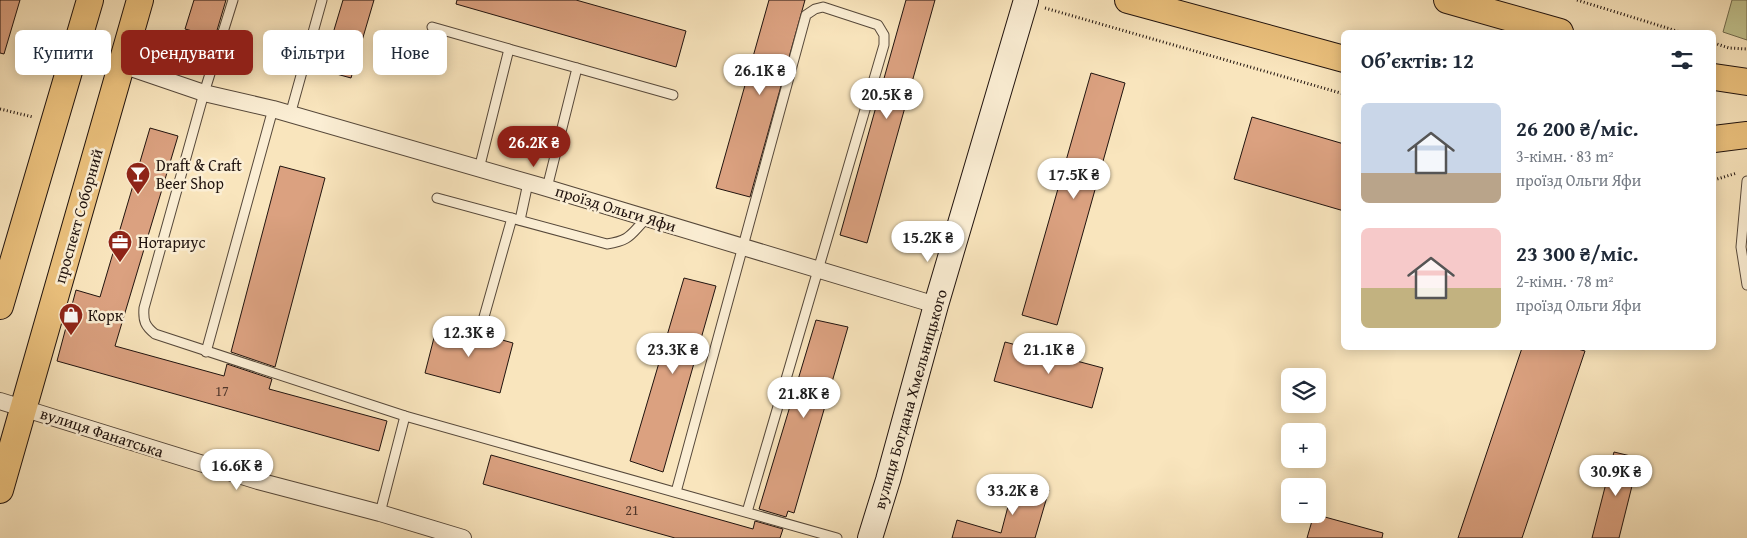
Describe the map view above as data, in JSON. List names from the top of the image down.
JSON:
{
  "streets": {
    "main road": ["проспект Соборний", "вулиця Богдана Хмельницького"],
    "street": ["проїзд Ольги Яфи", "вулиця Фанатська"]
  },
  "crossings": [
    ["проїзд Ольги Яфи", "вулиця Богдана Хмельницького"],
    ["проспект Соборний", "вулиця Фанатська"]
  ],
  "places": {
    "bar": ["Draft & Craft Beer Shop"],
    "office": ["Нотариус"],
    "shop": ["Корк"]
  },
  "house_numbers": ["17", "21"],
  "page": {
    "chip": [
      "Купити",
      "Орендувати",
      "Фільтри",
      "Нове"
    ],
    "heading": "Об’єктів: 12",
    "price": [
      "26.1K ₴",
      "20.5K ₴",
      "26.2K ₴",
      "17.5K ₴",
      "15.2K ₴",
      "12.3K ₴",
      "23.3K ₴",
      "21.1K ₴",
      "21.8K ₴",
      "16.6K ₴",
      "30.9K ₴",
      "33.2K ₴"
    ],
    "list": [
      {
        "name": "26 200 ₴/міс.",
        "note": "3-кімн. · 83 m² · проїзд Ольги Яфи"
      },
      {
        "name": "23 300 ₴/міс.",
        "note": "2-кімн. · 78 m² · проїзд Ольги Яфи"
      }
    ],
    "map_buttons": ["+", "−"]
  }
}
